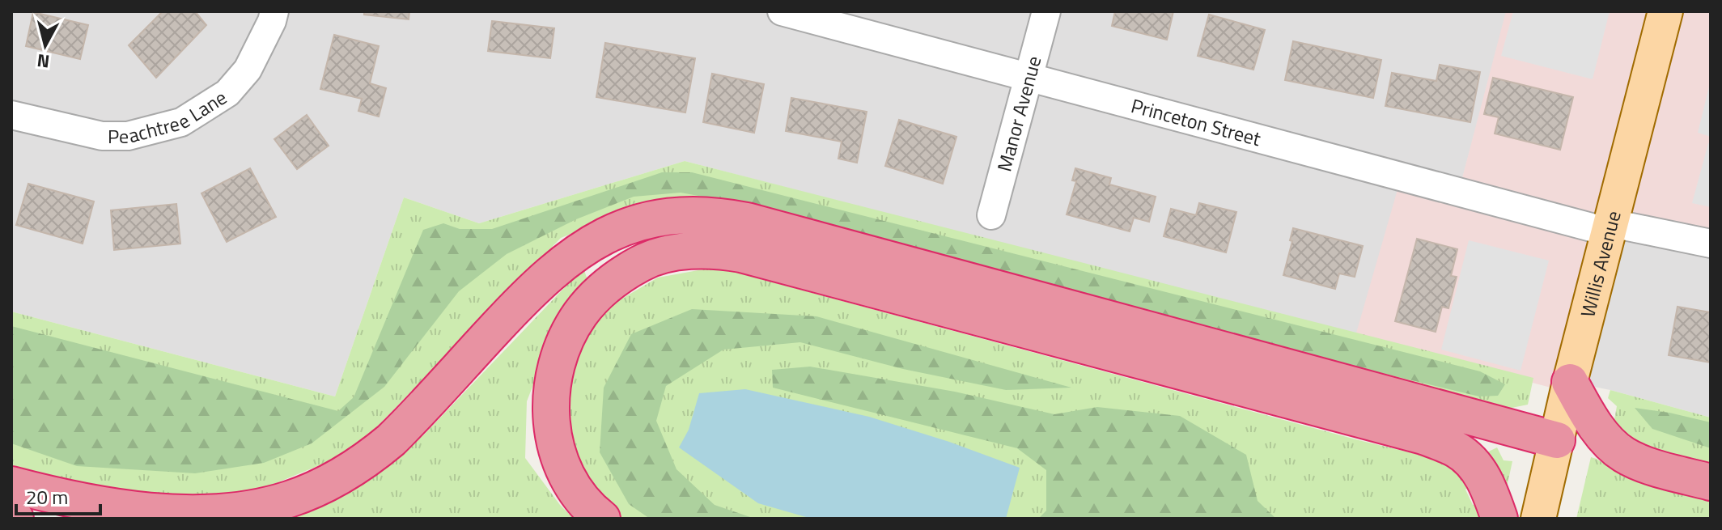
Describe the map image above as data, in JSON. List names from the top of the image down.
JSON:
{
  "streets": {
    "main road": ["Willis Avenue"],
    "street": ["Peachtree Lane", "Manor Avenue", "Princeton Street"]
  },
  "crossings": [
    ["Manor Avenue", "Princeton Street"],
    ["Princeton Street", "Willis Avenue"]
  ],
  "scale_bar": "20 m",
  "north": "bottom"
}
